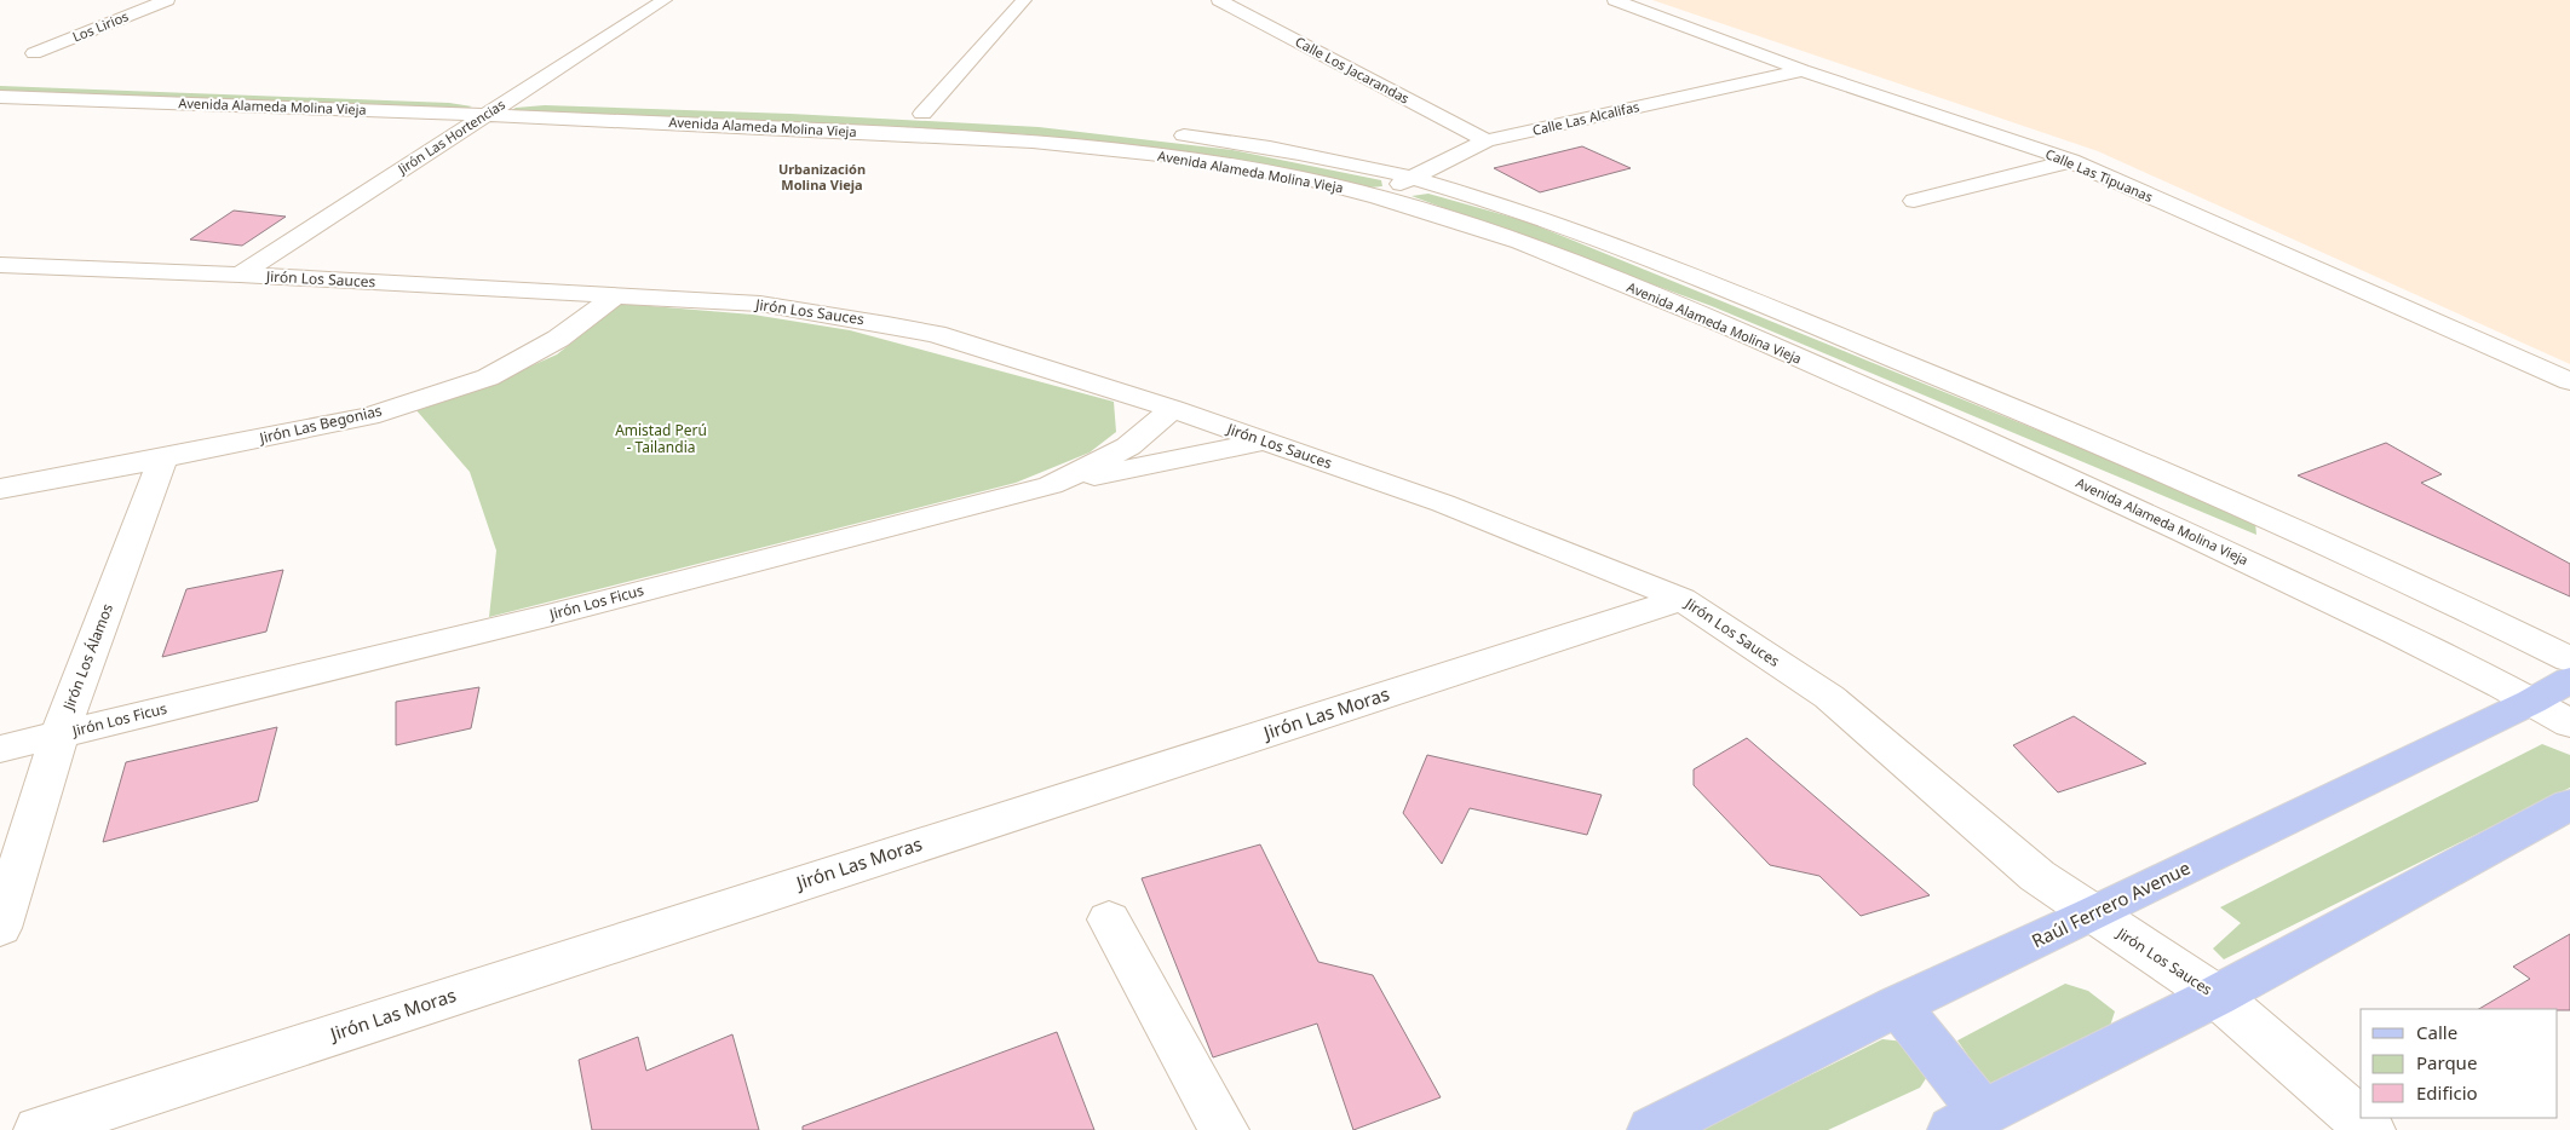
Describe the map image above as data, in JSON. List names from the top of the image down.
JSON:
{
  "streets": {
    "main road": ["Raúl Ferrero Avenue"],
    "street": [
      "Los Lirios",
      "Calle Los Jacarandas",
      "Avenida Alameda Molina Vieja",
      "Calle Las Alcalifas",
      "Jirón Las Hortencias",
      "Calle Las Tipuanas",
      "Jirón Los Sauces",
      "Jirón Las Begonias",
      "Jirón Los Ficus",
      "Jirón Los Álamos",
      "Jirón Las Moras"
    ]
  },
  "crossings": [
    ["Calle Los Jacarandas", "Calle Las Alcalifas"],
    ["Avenida Alameda Molina Vieja", "Calle Las Alcalifas"],
    ["Avenida Alameda Molina Vieja", "Jirón Las Hortencias"],
    ["Avenida Alameda Molina Vieja", "Raúl Ferrero Avenue"],
    ["Calle Las Alcalifas", "Calle Las Tipuanas"],
    ["Jirón Las Hortencias", "Jirón Los Sauces"],
    ["Jirón Los Sauces", "Jirón Las Begonias"],
    ["Jirón Los Sauces", "Jirón Los Ficus"],
    ["Jirón Los Sauces", "Jirón Las Moras"],
    ["Jirón Los Sauces", "Raúl Ferrero Avenue"],
    ["Jirón Las Begonias", "Jirón Los Álamos"],
    ["Jirón Los Ficus", "Jirón Los Álamos"]
  ],
  "districts": ["Urbanización Molina Vieja"],
  "parks": ["Amistad Perú - Tailandia"],
  "legend": ["Calle", "Parque", "Edificio"]
}
